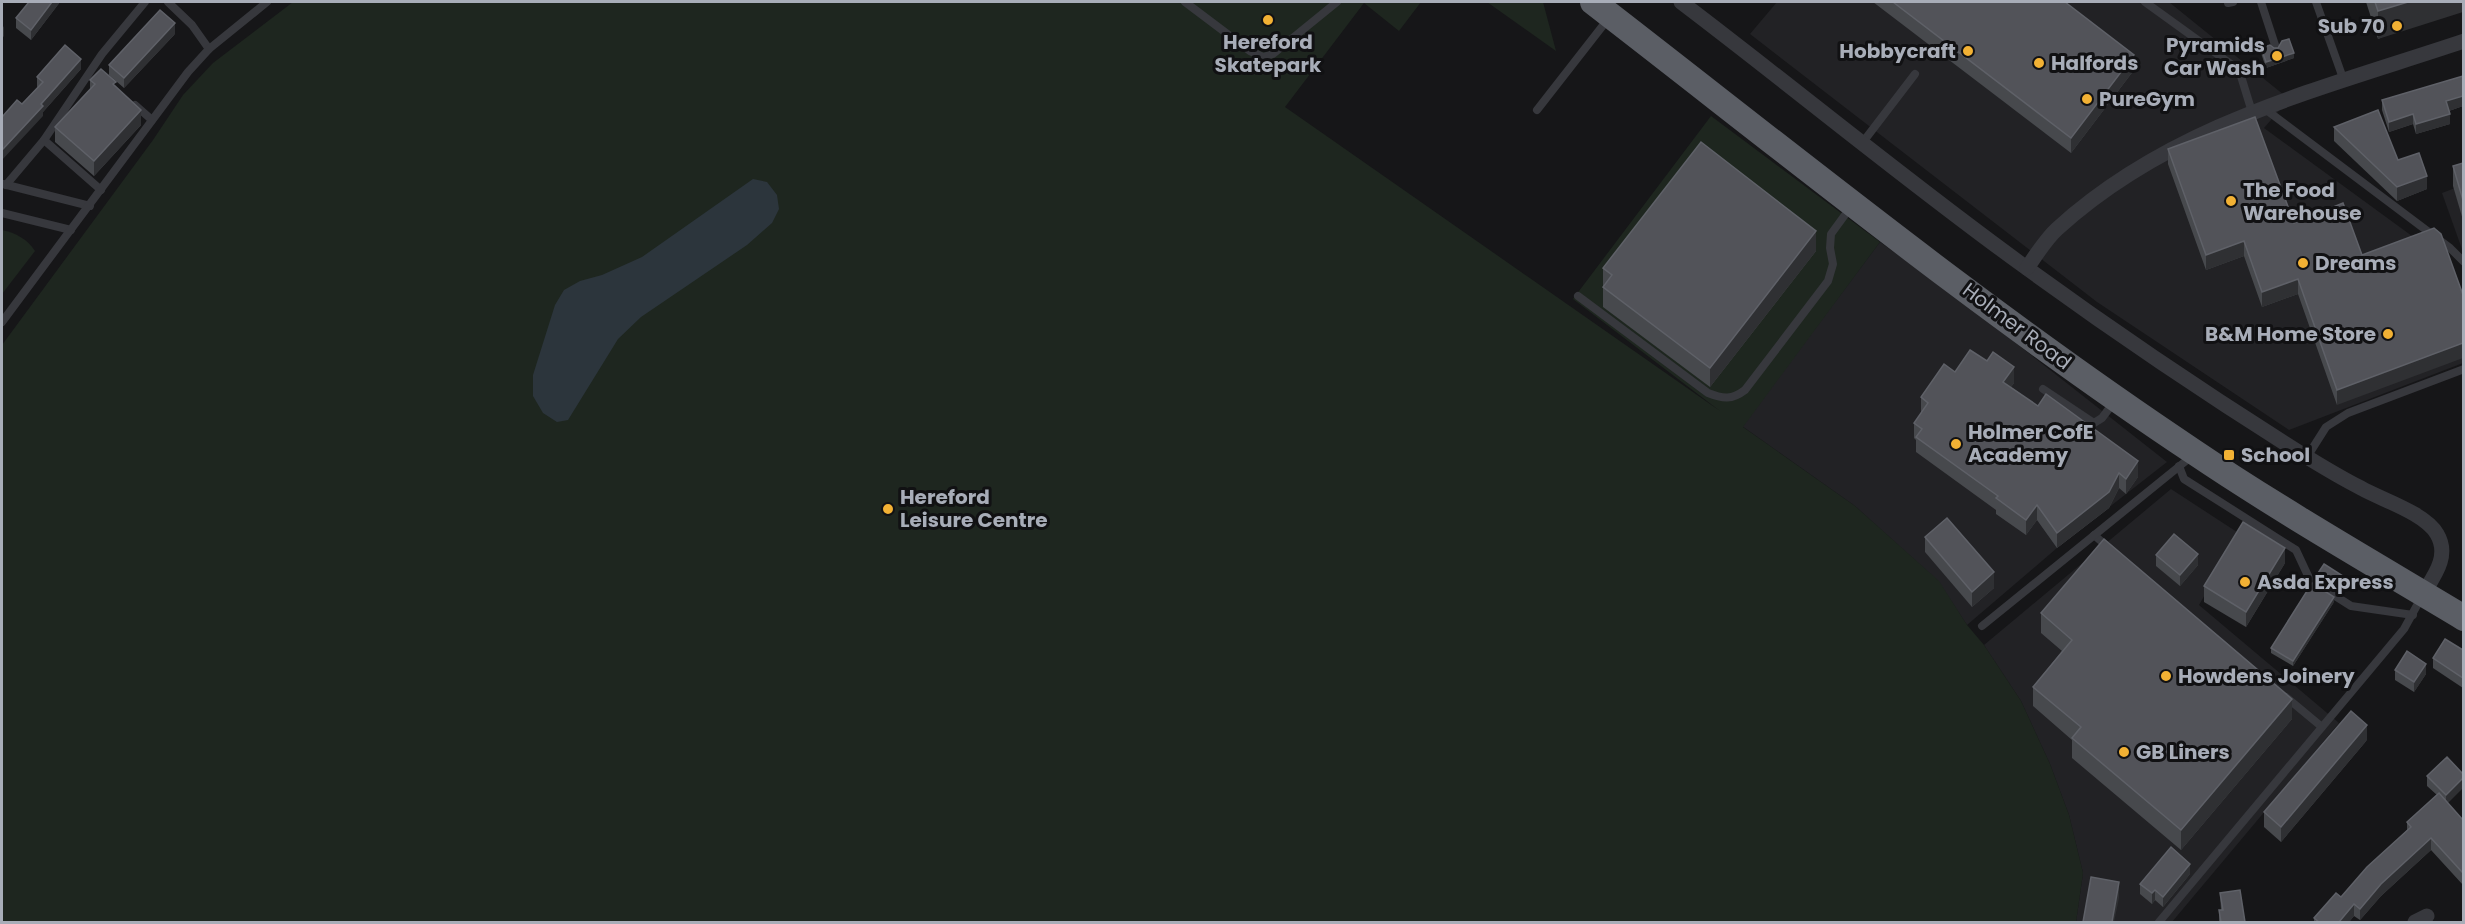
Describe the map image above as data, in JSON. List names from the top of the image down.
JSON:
{
  "streets": {
    "highway": ["Holmer Road"]
  },
  "places": {
    "other": [
      "Hereford Skatepark",
      "Sub 70",
      "Hobbycraft",
      "Pyramids Car Wash",
      "Halfords",
      "PureGym",
      "The Food Warehouse",
      "Dreams",
      "B&M Home Store",
      "Holmer CofE Academy",
      "Hereford Leisure Centre",
      "Asda Express",
      "Howdens Joinery",
      "GB Liners"
    ],
    "transit": ["School"]
  }
}
